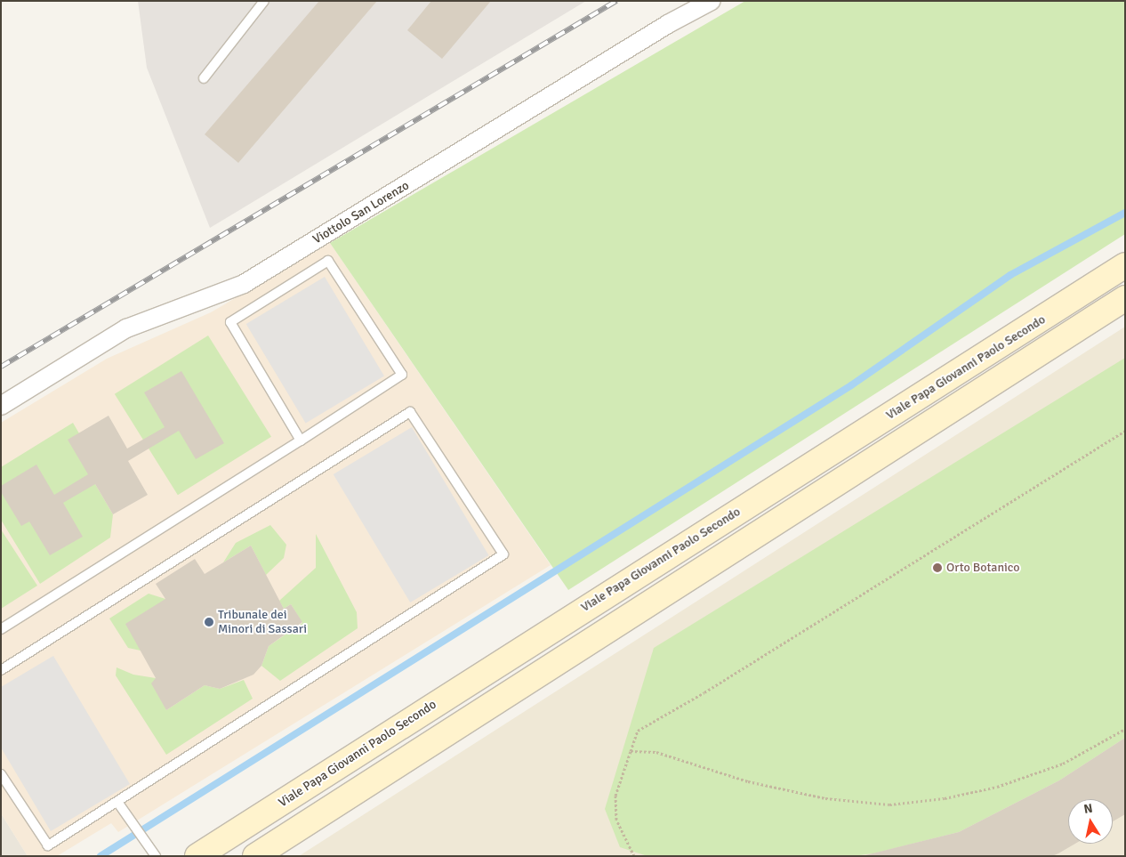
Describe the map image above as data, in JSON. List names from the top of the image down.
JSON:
{
  "streets": {
    "main road": ["Viale Papa Giovanni Paolo Secondo"],
    "street": ["Viottolo San Lorenzo"]
  },
  "places": ["Orto Botanico", "Tribunale dei Minori di Sassari"],
  "north": "top"
}
